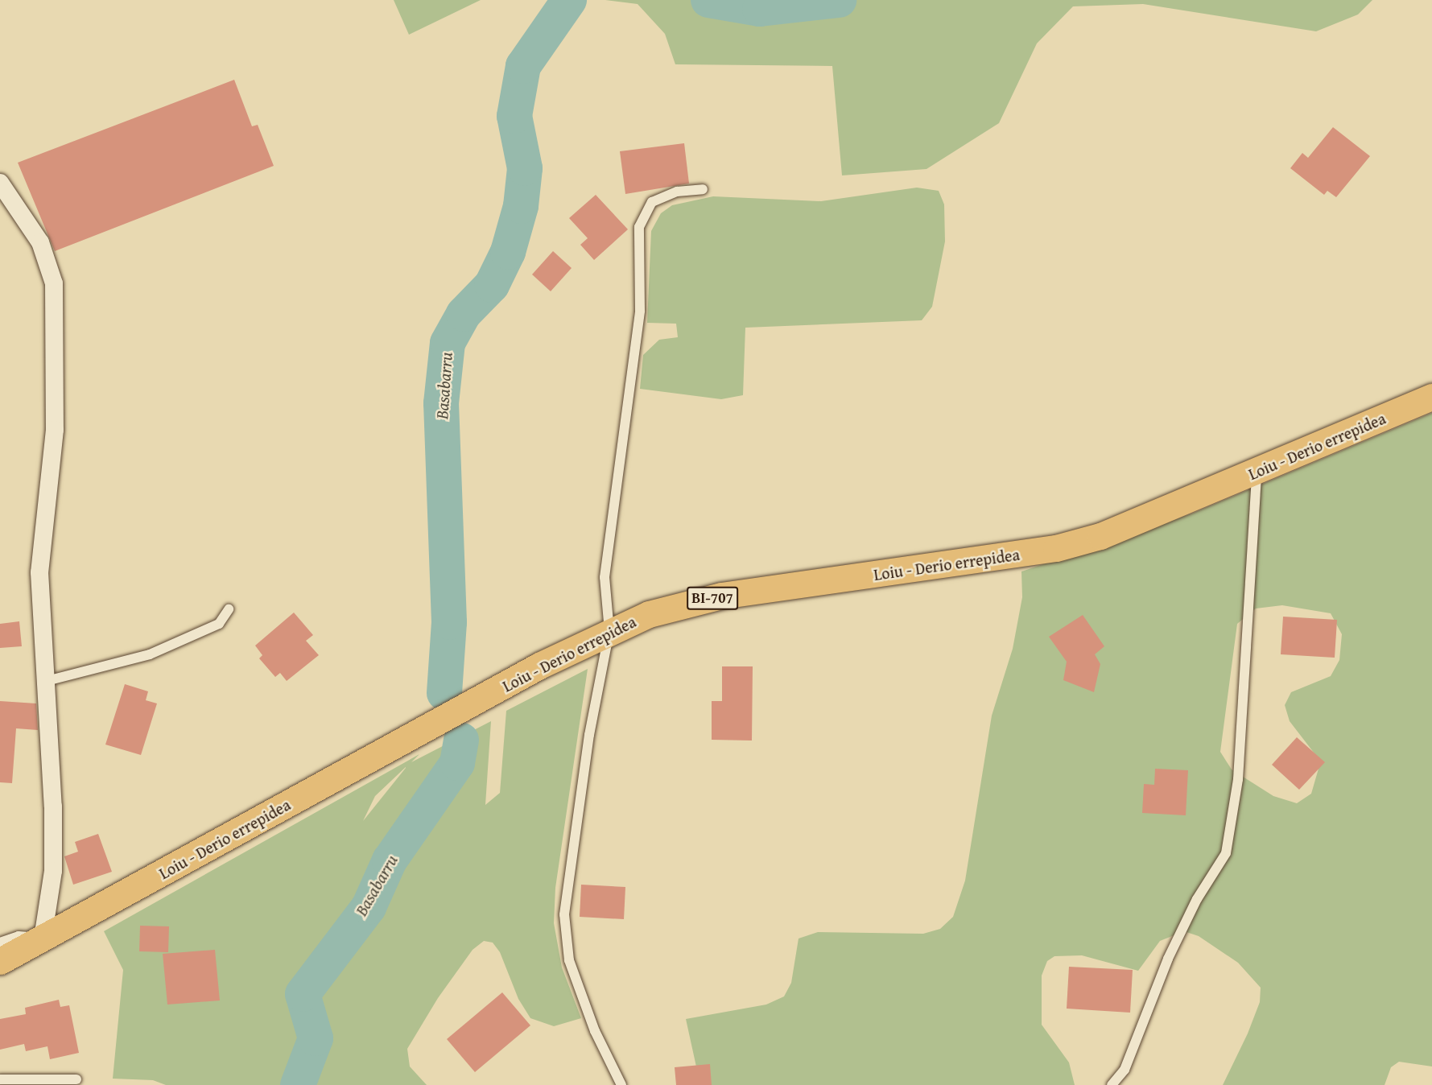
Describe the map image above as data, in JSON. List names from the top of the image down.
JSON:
{
  "streets": {
    "main road": ["Loiu - Derio errepidea", "BI-707"]
  },
  "water": ["Basabarru"]
}
